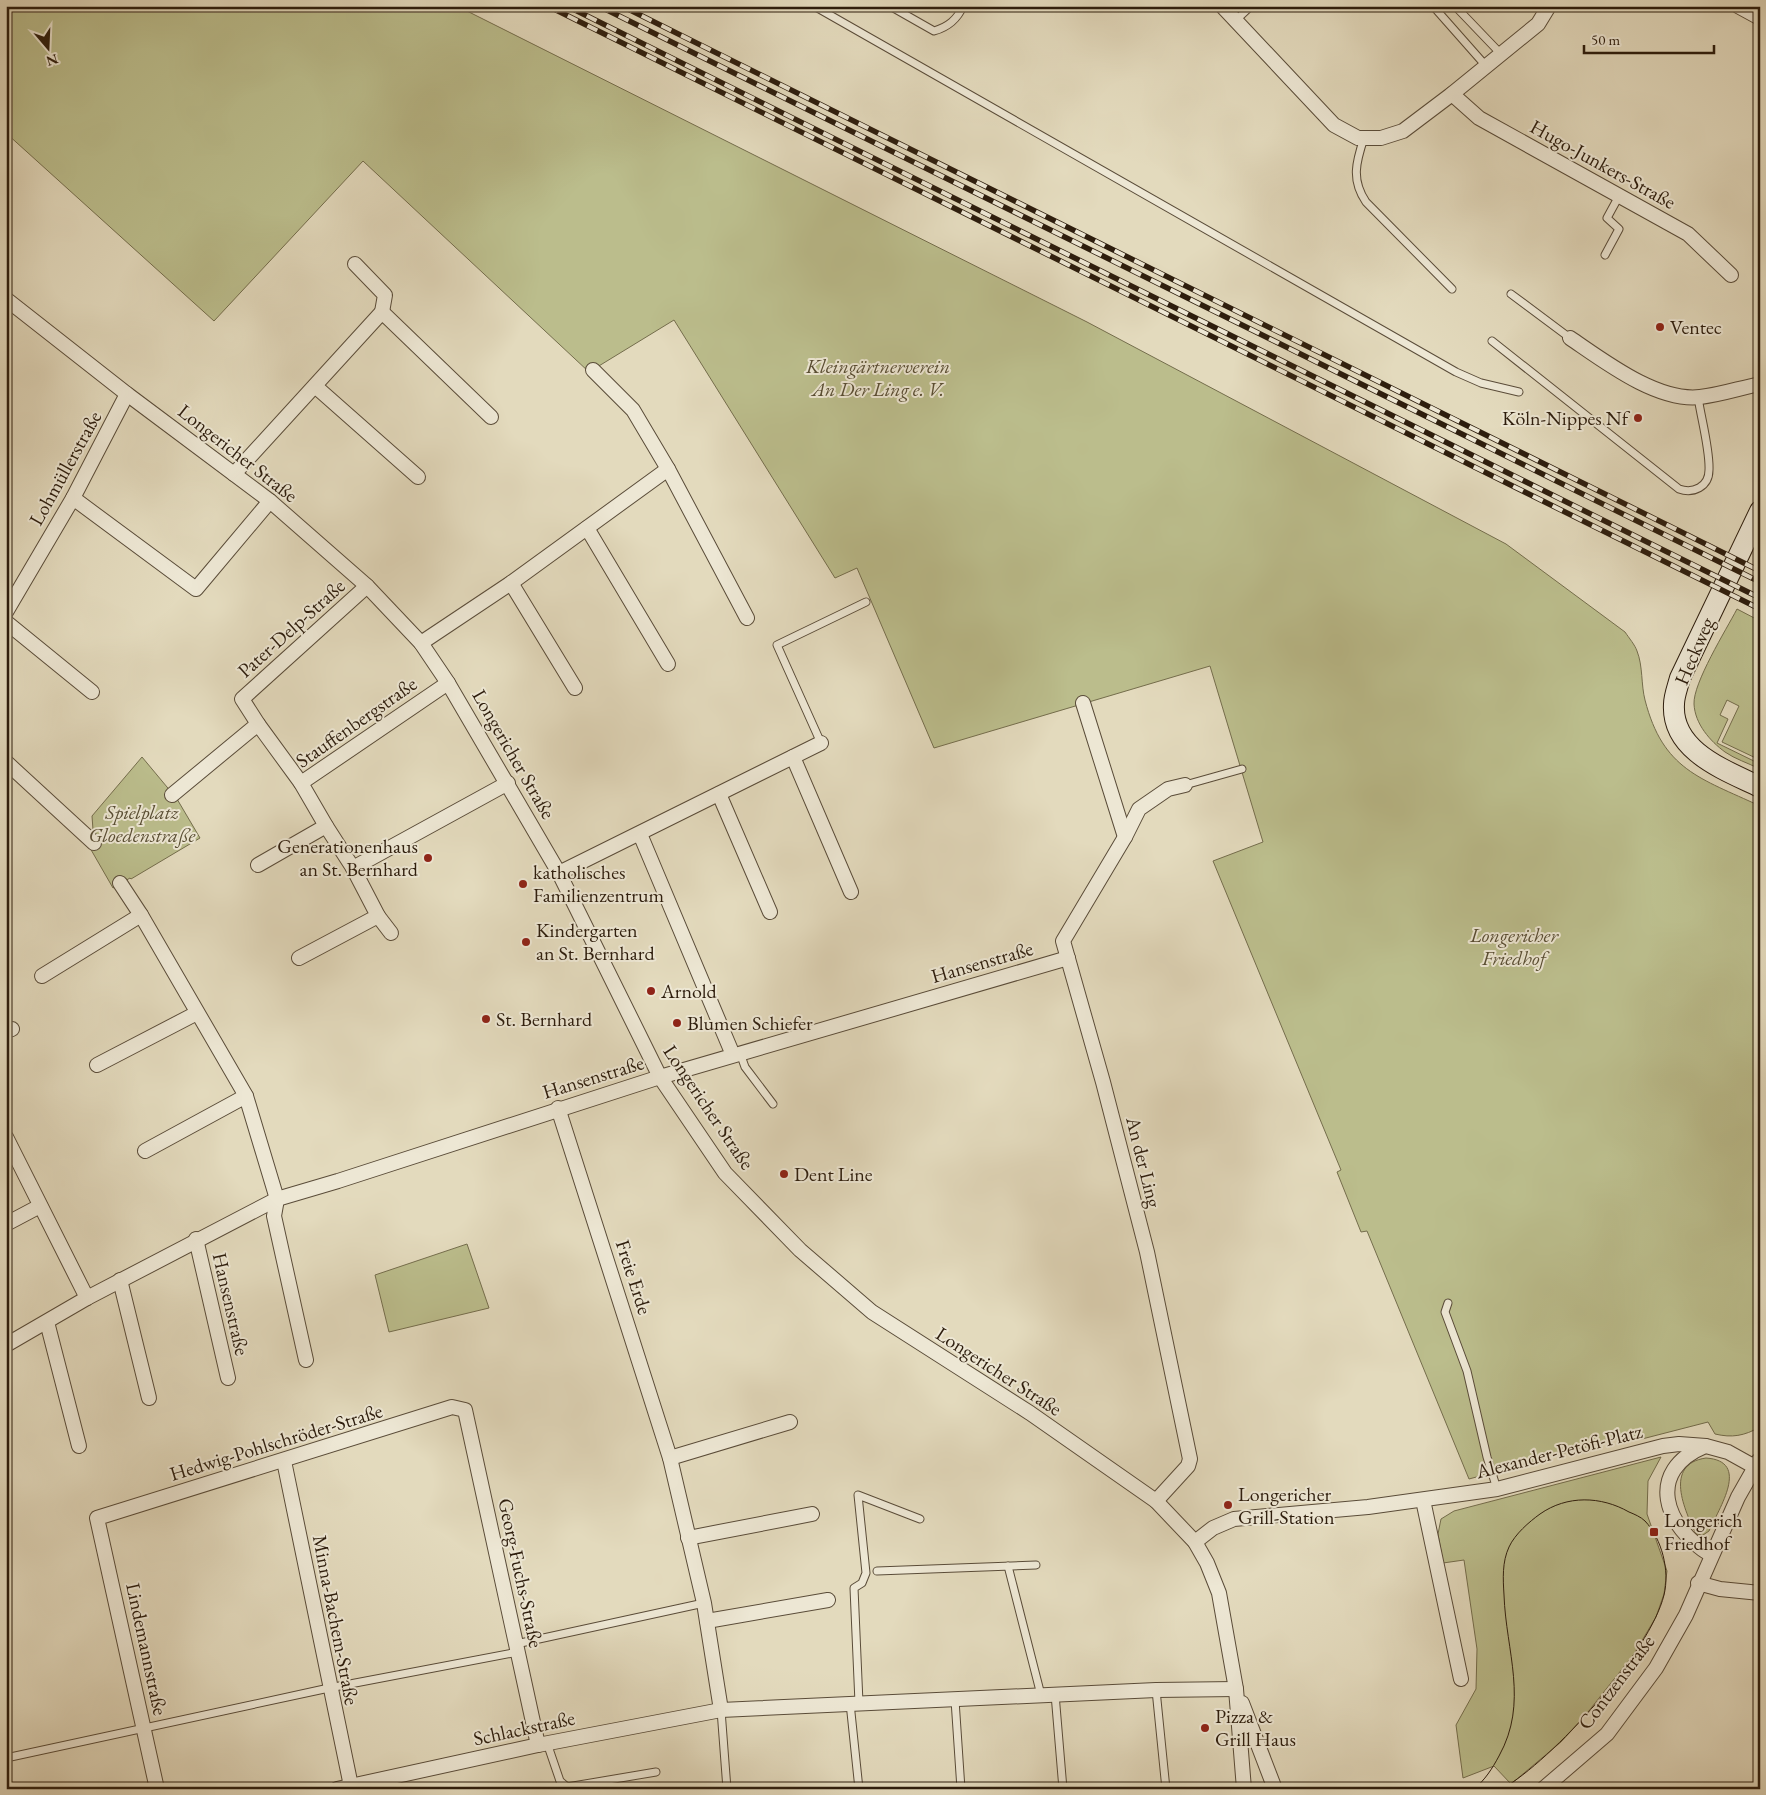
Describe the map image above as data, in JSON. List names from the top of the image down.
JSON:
{
  "streets": {
    "street": [
      "Hugo-Junkers-Straße",
      "Longericher Straße",
      "Lohmüllerstraße",
      "Pater-Delp-Straße",
      "Heckweg",
      "Stauffenbergstraße",
      "Hansenstraße",
      "An der Ling",
      "Freie Erde",
      "Hedwig-Pohlschröder-Straße",
      "Alexander-Petöfi-Platz",
      "Georg-Fuchs-Straße",
      "Minna-Bachem-Straße",
      "Lindemannstraße",
      "Contzenstraße",
      "Schlackstraße"
    ]
  },
  "crossings": [
    ["Longericher Straße", "Lohmüllerstraße"],
    ["Longericher Straße", "Pater-Delp-Straße"],
    ["Longericher Straße", "Stauffenbergstraße"],
    ["Longericher Straße", "Hansenstraße"],
    ["Longericher Straße", "An der Ling"],
    ["Longericher Straße", "Alexander-Petöfi-Platz"],
    ["Longericher Straße", "Schlackstraße"],
    ["Pater-Delp-Straße", "Stauffenbergstraße"],
    ["Hansenstraße", "An der Ling"],
    ["Hansenstraße", "Freie Erde"],
    ["Freie Erde", "Schlackstraße"],
    ["Hedwig-Pohlschröder-Straße", "Georg-Fuchs-Straße"],
    ["Hedwig-Pohlschröder-Straße", "Minna-Bachem-Straße"],
    ["Hedwig-Pohlschröder-Straße", "Lindemannstraße"],
    ["Alexander-Petöfi-Platz", "Contzenstraße"],
    ["Georg-Fuchs-Straße", "Schlackstraße"],
    ["Minna-Bachem-Straße", "Schlackstraße"]
  ],
  "parks": ["Kleingärtnerverein An Der Ling e. V.", "Spielplatz Gloedenstraße", "Longericher Friedhof"],
  "places": {
    "other": [
      "Ventec",
      "Köln-Nippes Nf",
      "Generationenhaus an St. Bernhard",
      "katholisches Familienzentrum",
      "Kindergarten an St. Bernhard",
      "Arnold",
      "St. Bernhard",
      "Blumen Schiefer",
      "Dent Line",
      "Longericher Grill-Station",
      "Pizza & Grill Haus"
    ],
    "transit": ["Longerich Friedhof"]
  },
  "scale_bar": "50 m",
  "north": "bottom"
}
